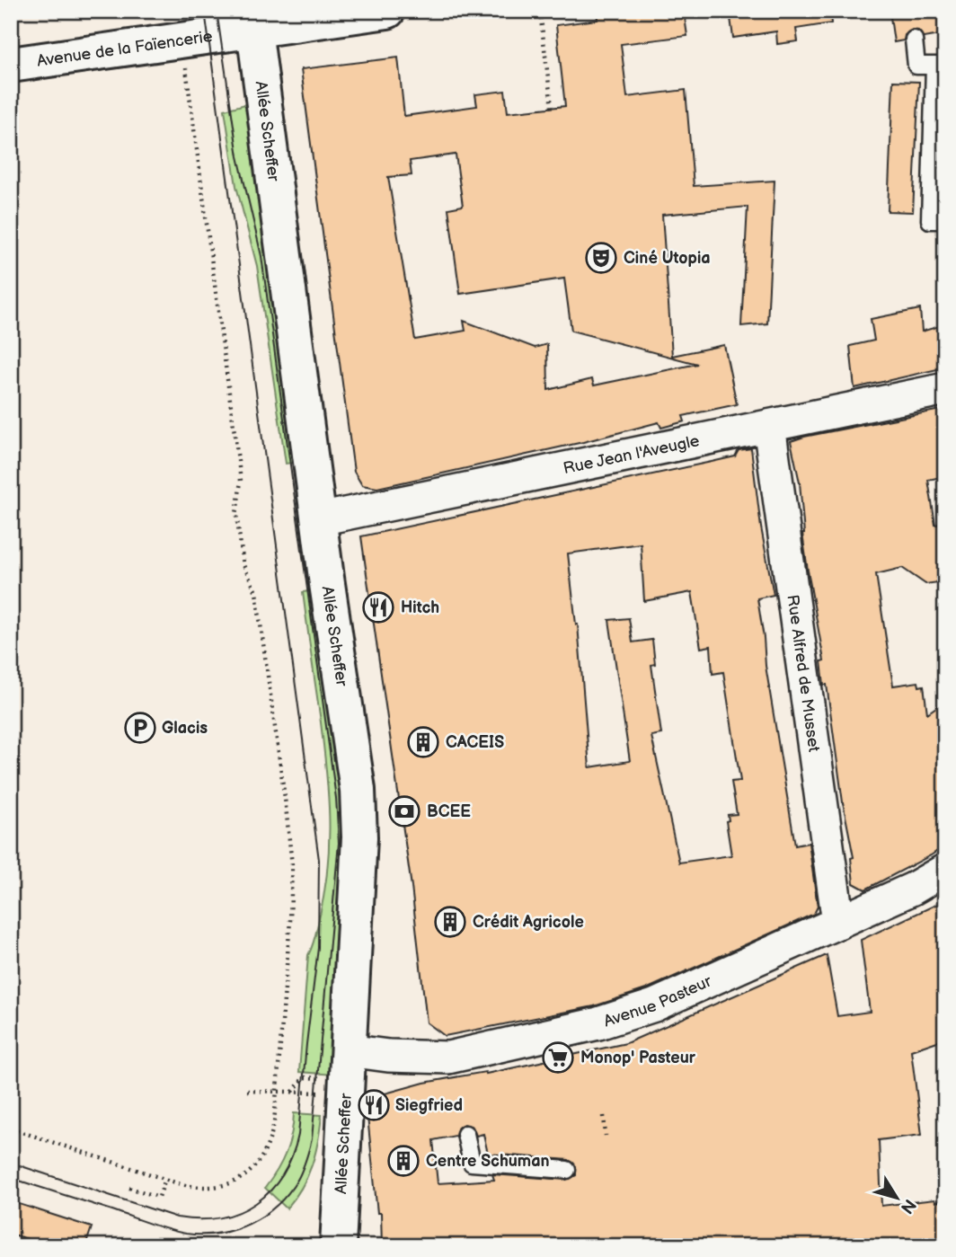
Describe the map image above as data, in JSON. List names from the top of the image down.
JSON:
{
  "streets": {
    "street": [
      "Avenue de la Faïencerie",
      "Allée Scheffer",
      "Rue Jean l'Aveugle",
      "Rue Alfred de Musset",
      "Avenue Pasteur"
    ]
  },
  "crossings": [
    ["Avenue de la Faïencerie", "Allée Scheffer"],
    ["Allée Scheffer", "Rue Jean l'Aveugle"],
    ["Allée Scheffer", "Avenue Pasteur"],
    ["Rue Jean l'Aveugle", "Rue Alfred de Musset"],
    ["Rue Alfred de Musset", "Avenue Pasteur"]
  ],
  "places": {
    "theatre": ["Ciné Utopia"],
    "restaurant": ["Hitch", "Siegfried"],
    "parking": ["Glacis"],
    "building": ["CACEIS", "Crédit Agricole", "Centre Schuman"],
    "bank": ["BCEE"],
    "supermarket": ["Monop' Pasteur"]
  },
  "north": "bottom right"
}
